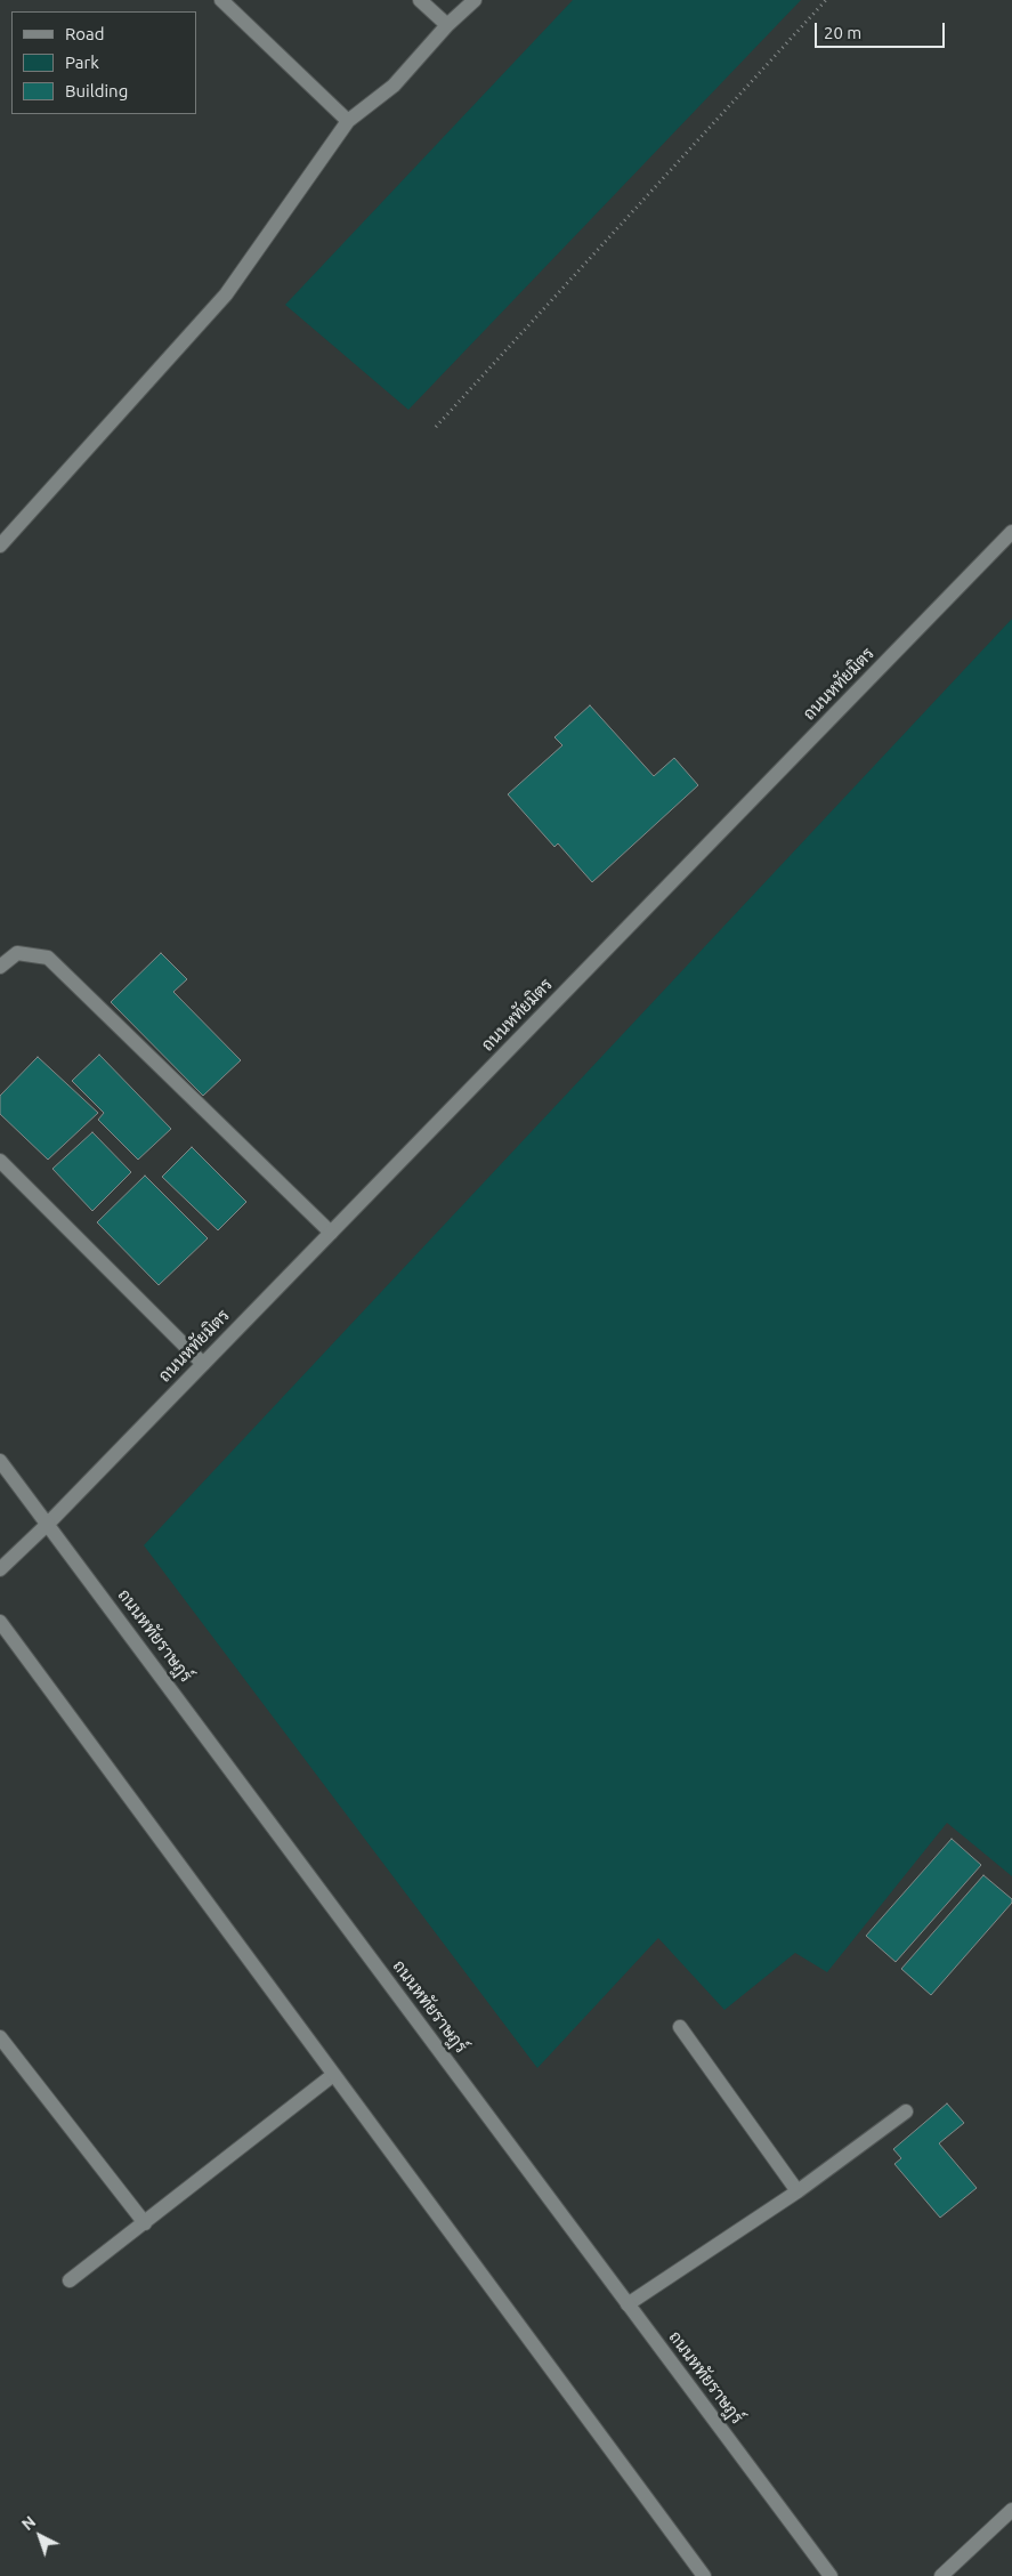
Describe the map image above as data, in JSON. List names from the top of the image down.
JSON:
{
  "streets": {
    "main road": ["ถนนหทัยมิตร", "ถนนหทัยราษฎร์"]
  },
  "crossings": [
    ["ถนนหทัยมิตร", "ถนนหทัยราษฎร์"]
  ],
  "legend": ["Road", "Park", "Building"],
  "scale_bar": "20 m",
  "north": "top left"
}
